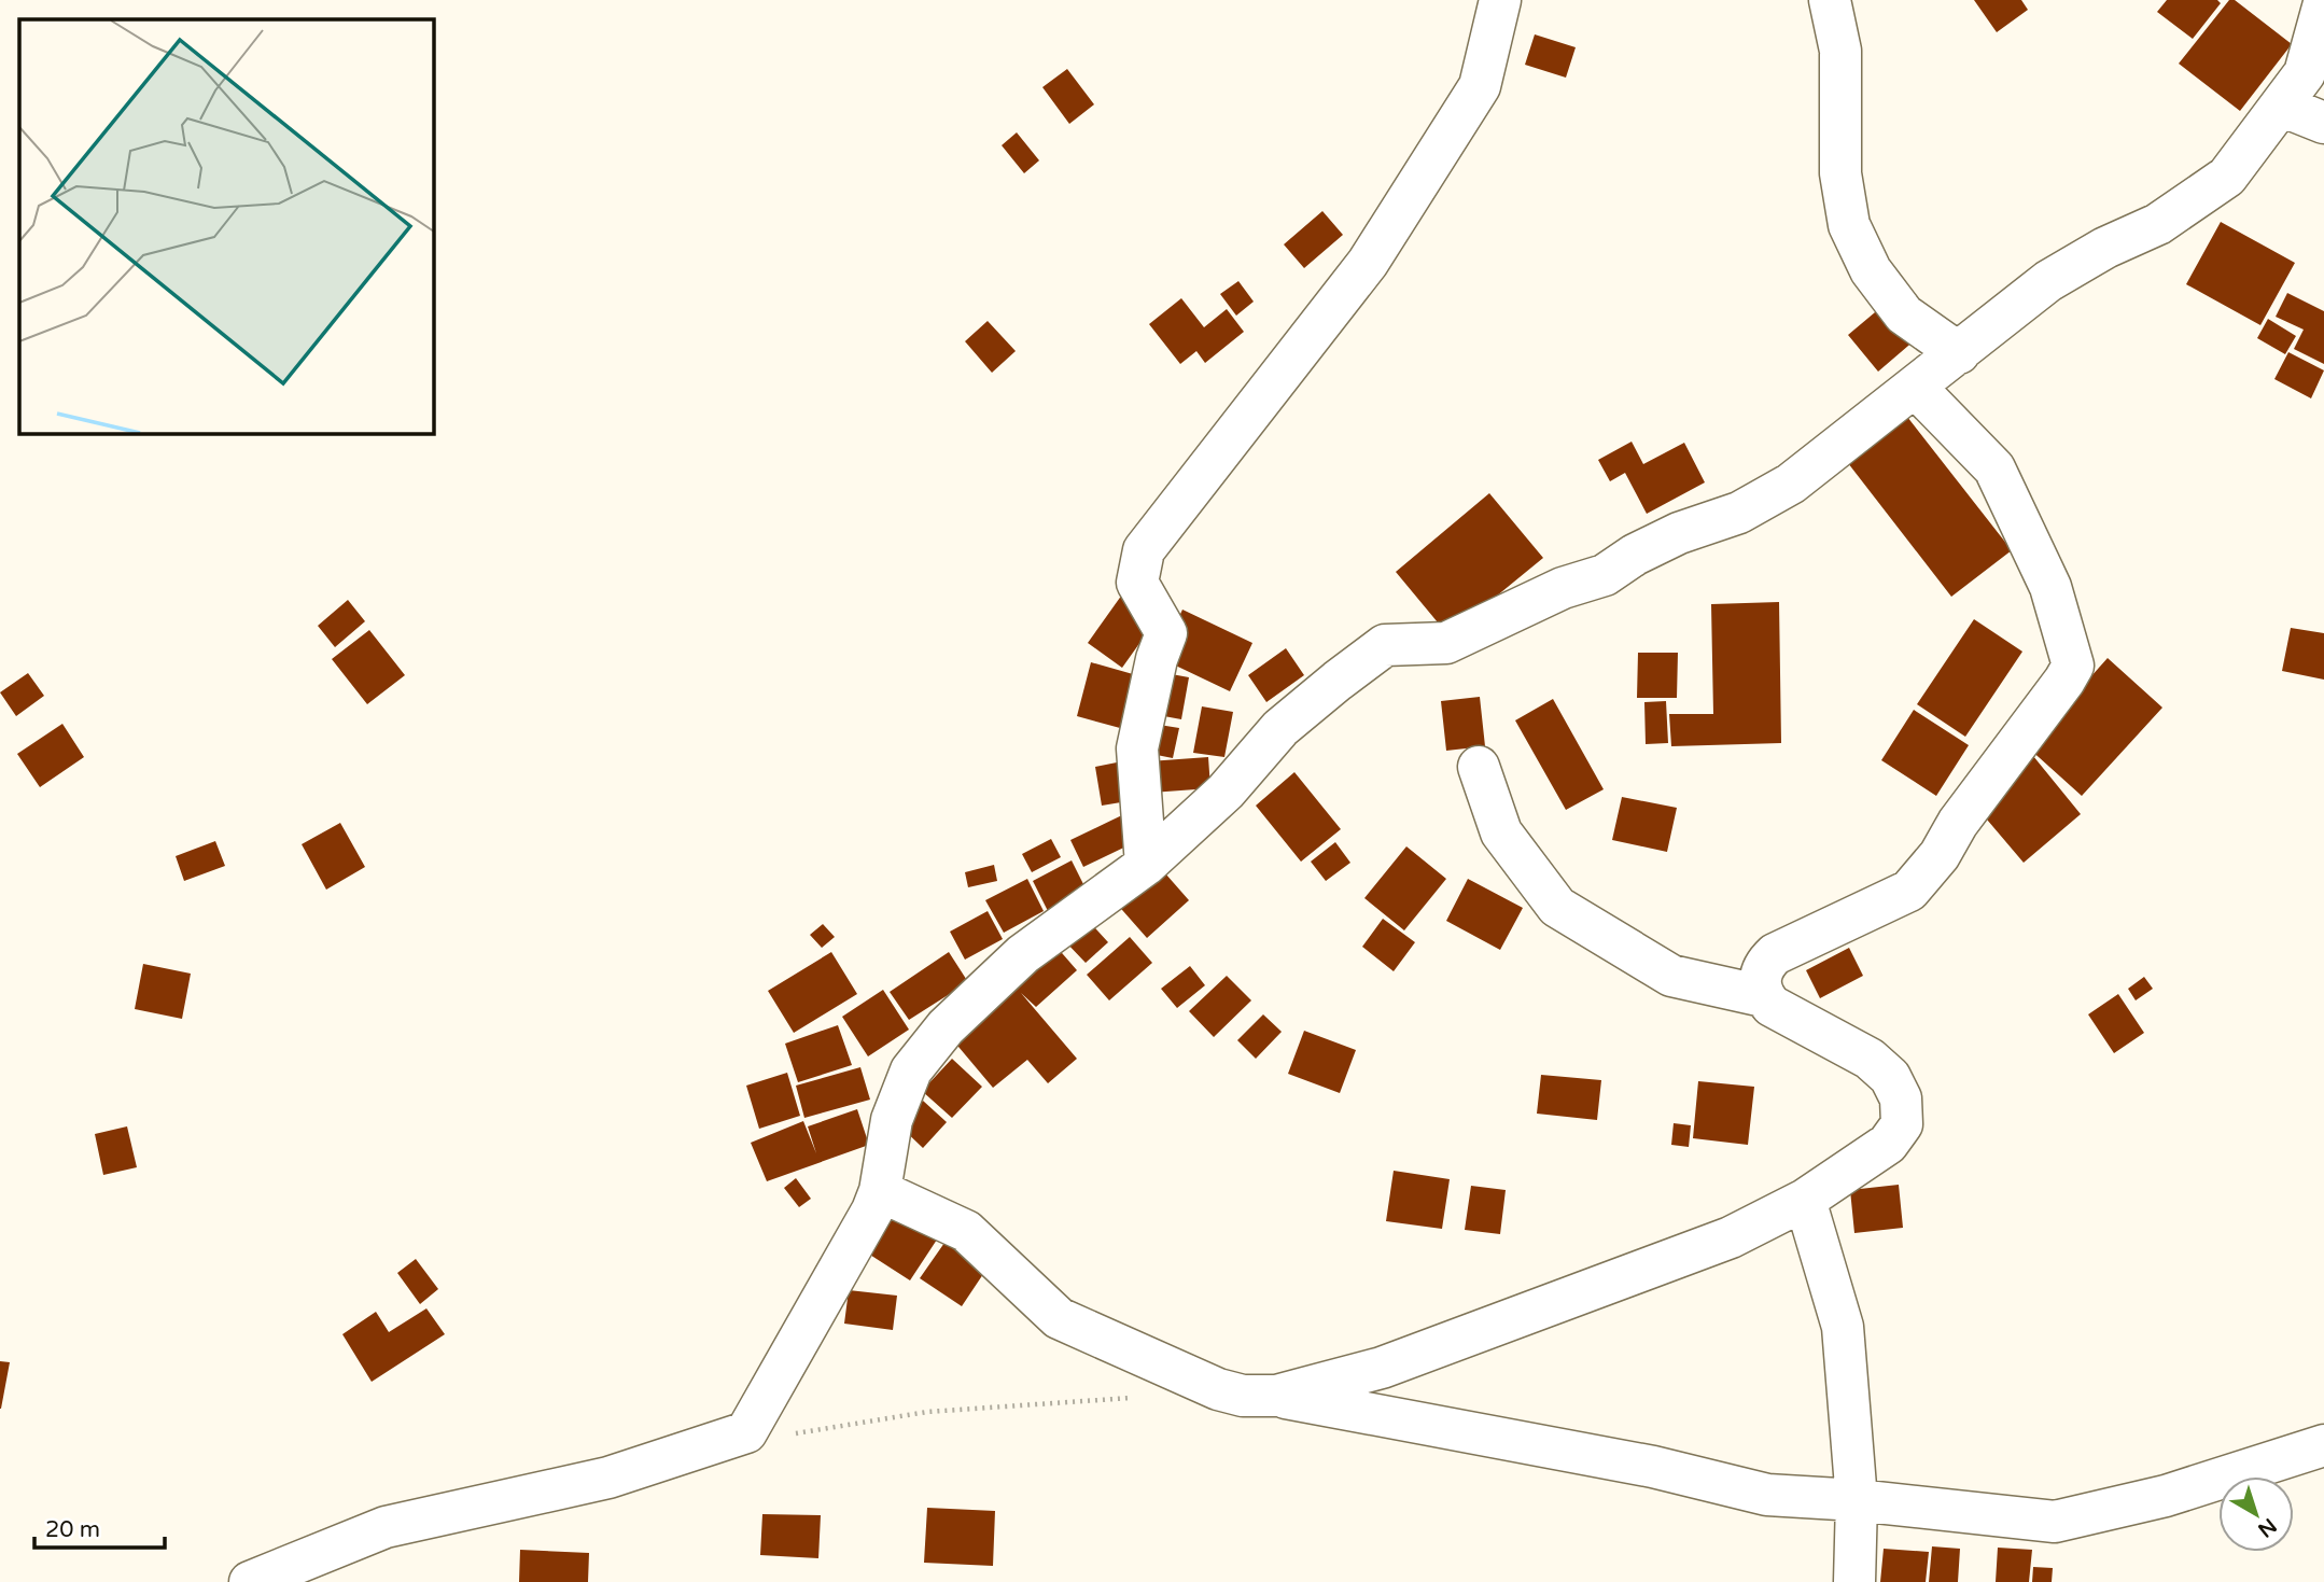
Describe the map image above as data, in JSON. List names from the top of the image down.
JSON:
{
  "scale_bar": "20 m",
  "north": "bottom right"
}
